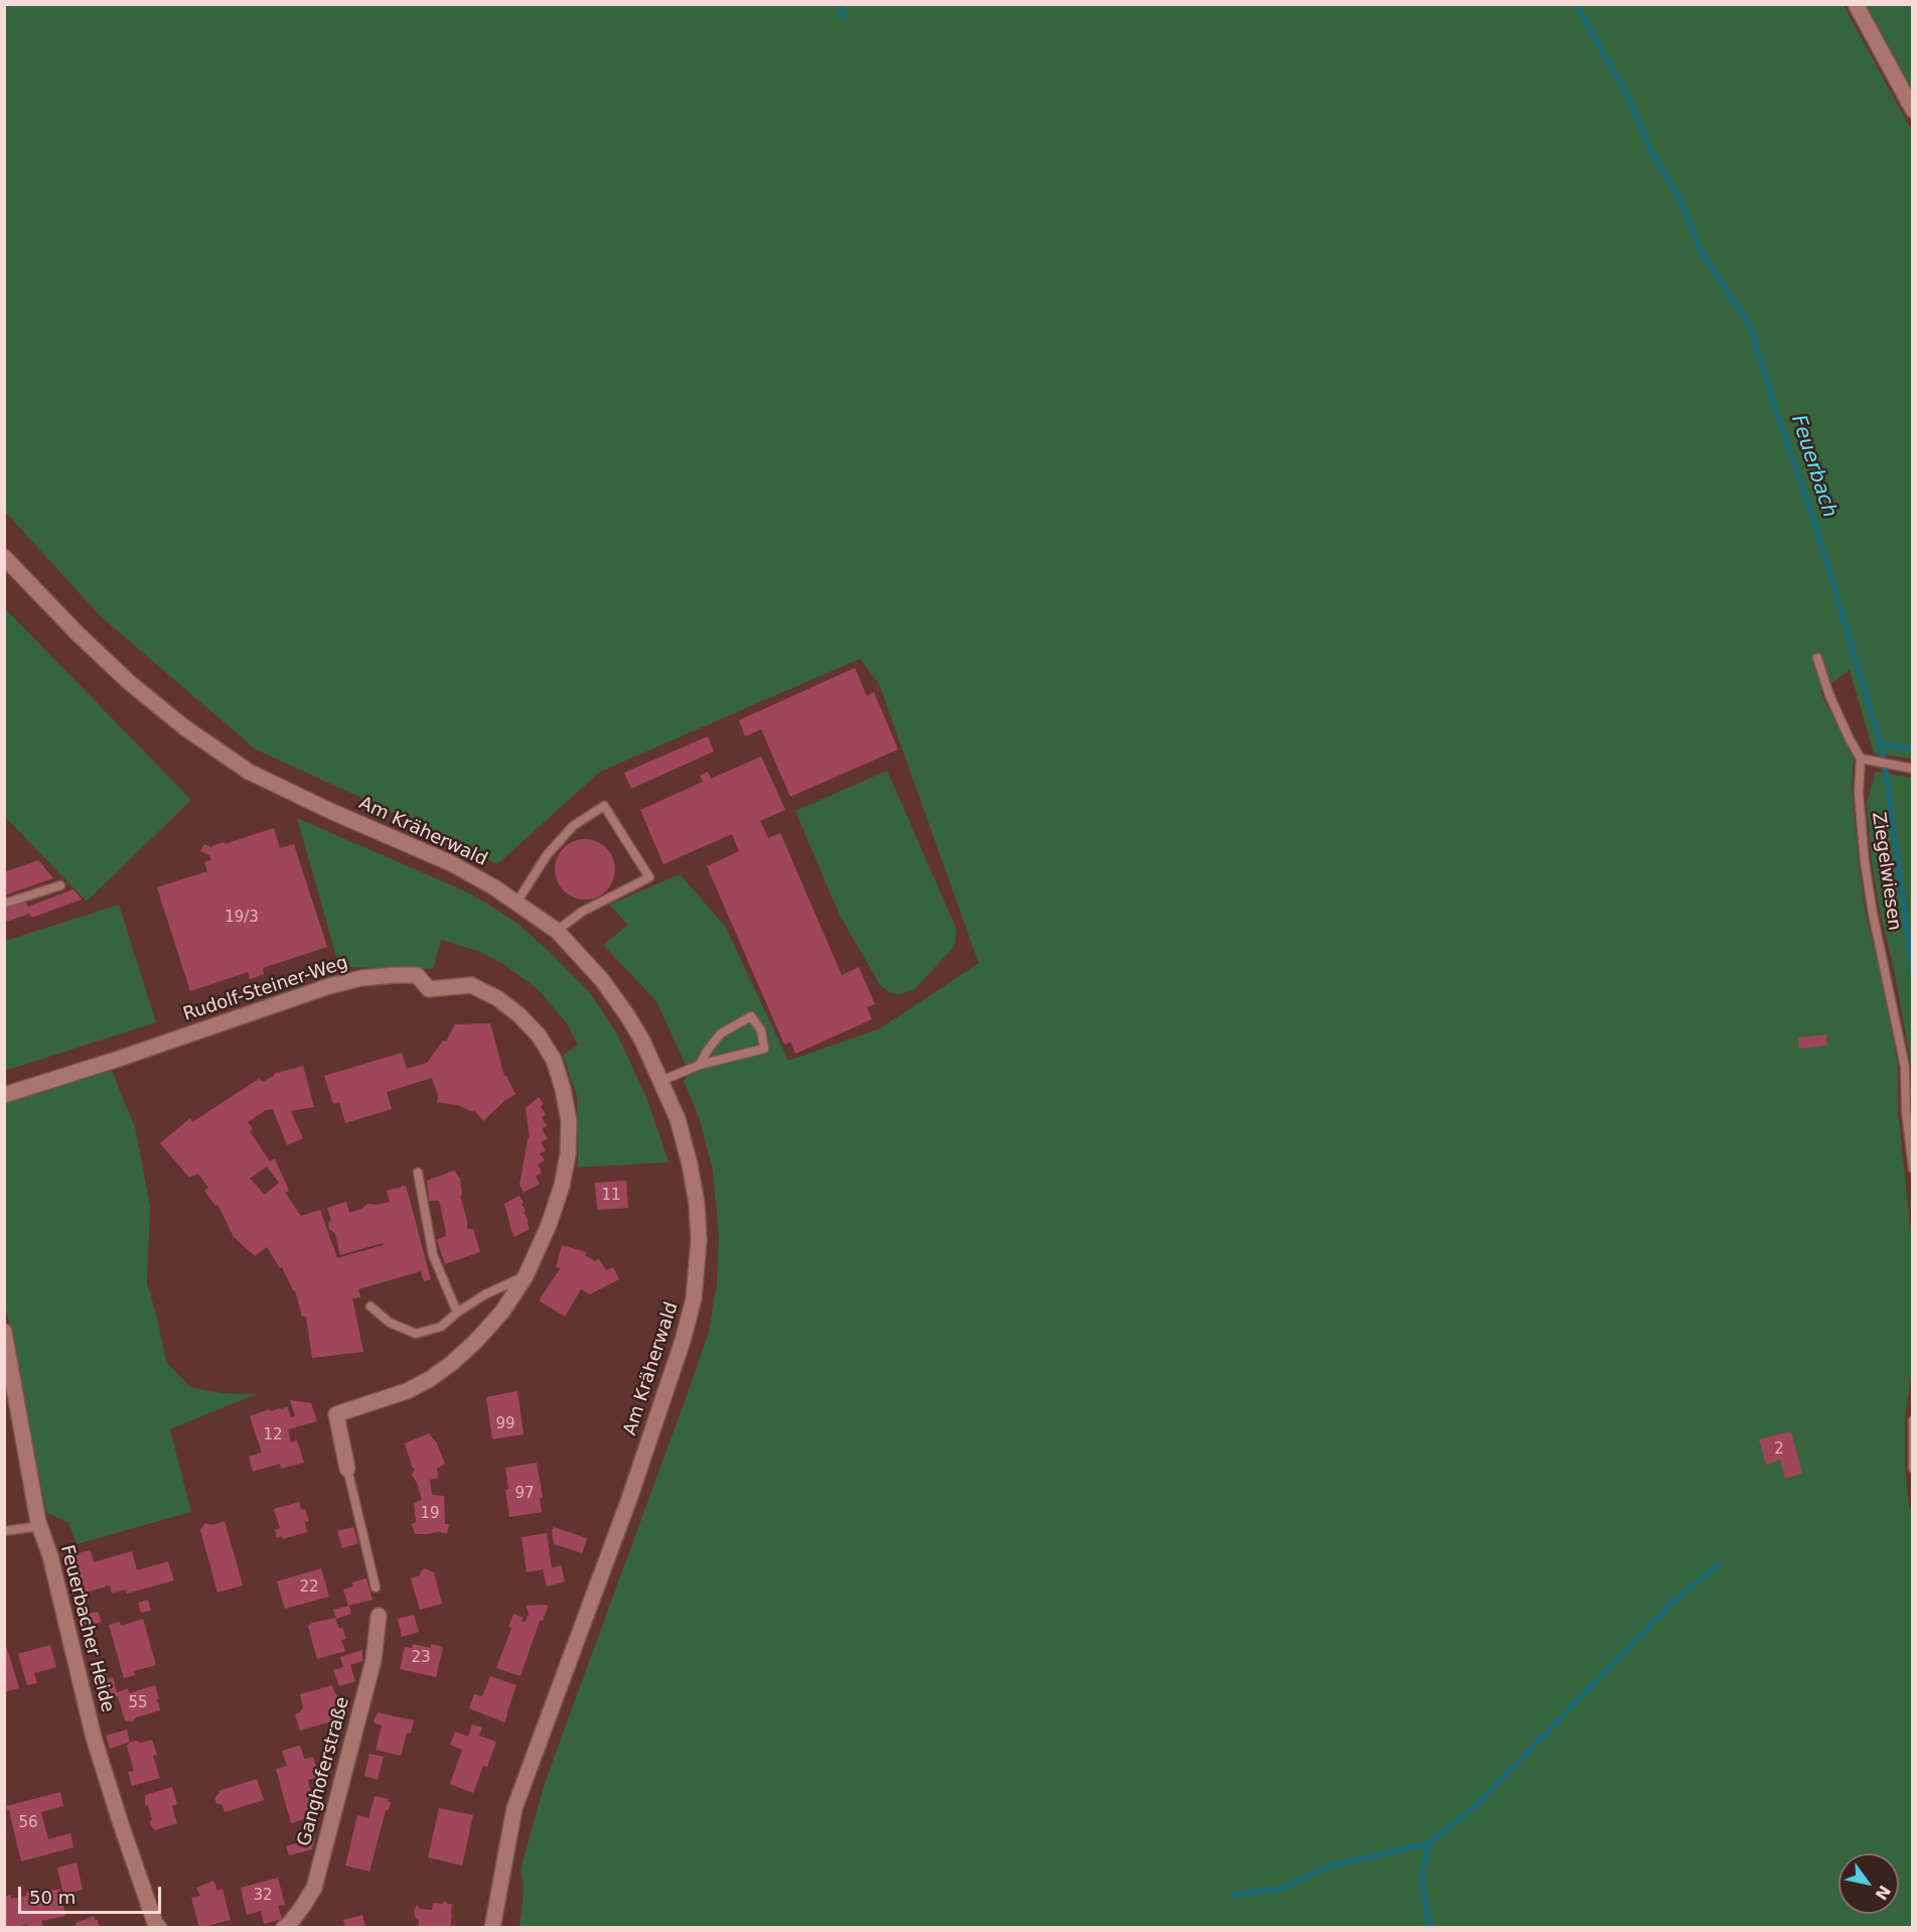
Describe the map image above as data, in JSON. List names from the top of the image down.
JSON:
{
  "streets": {
    "street": [
      "Am Kräherwald",
      "Rudolf-Steiner-Weg",
      "Feuerbacher Heide",
      "Ganghoferstraße"
    ],
    "lane": ["Ziegelwiesen"]
  },
  "water": ["Feuerbach"],
  "house_numbers": [
    "19/3",
    "11",
    "99",
    "12",
    "2",
    "97",
    "19",
    "22",
    "23",
    "55",
    "56",
    "32"
  ],
  "scale_bar": "50 m",
  "north": "bottom right"
}
